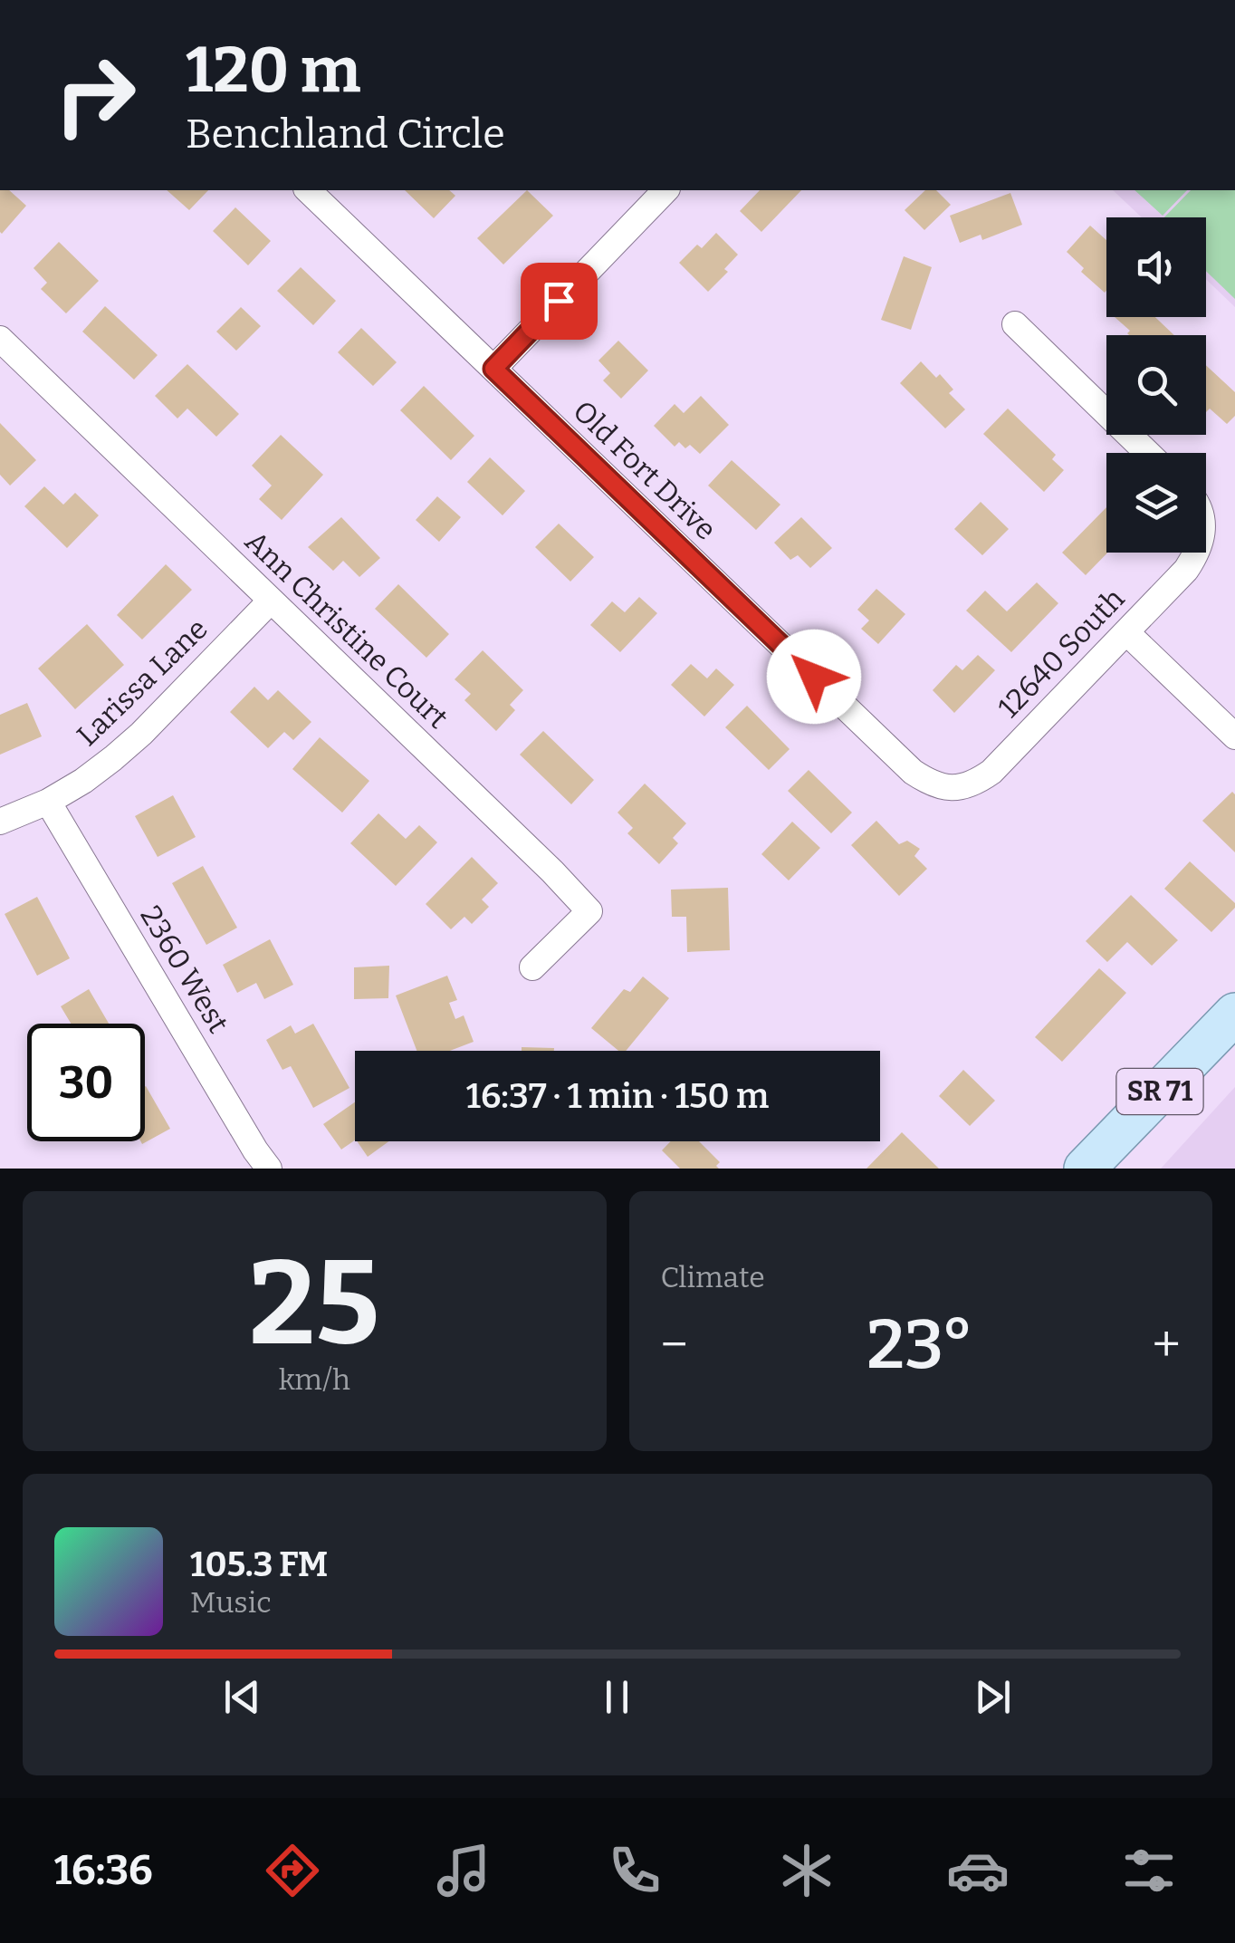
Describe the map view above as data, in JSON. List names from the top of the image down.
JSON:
{
  "streets": {
    "main road": ["SR 71"],
    "street": [
      "Old Fort Drive",
      "Ann Christine Court",
      "12640 South",
      "Larissa Lane",
      "2360 West"
    ]
  },
  "crossings": [
    ["Old Fort Drive", "12640 South"],
    ["Ann Christine Court", "Larissa Lane"],
    ["Larissa Lane", "2360 West"]
  ],
  "page": {
    "turn": ["120 m", "Benchland Circle"],
    "limit": "30",
    "trip": "16:37 · 1 min · 150 m",
    "tile": [
      ["25", "km/h"],
      "Climate"
    ],
    "heat": ["−", "23°", "+"],
    "song": ["105.3 FM", "Music"],
    "tabs": "16:36"
  }
}
